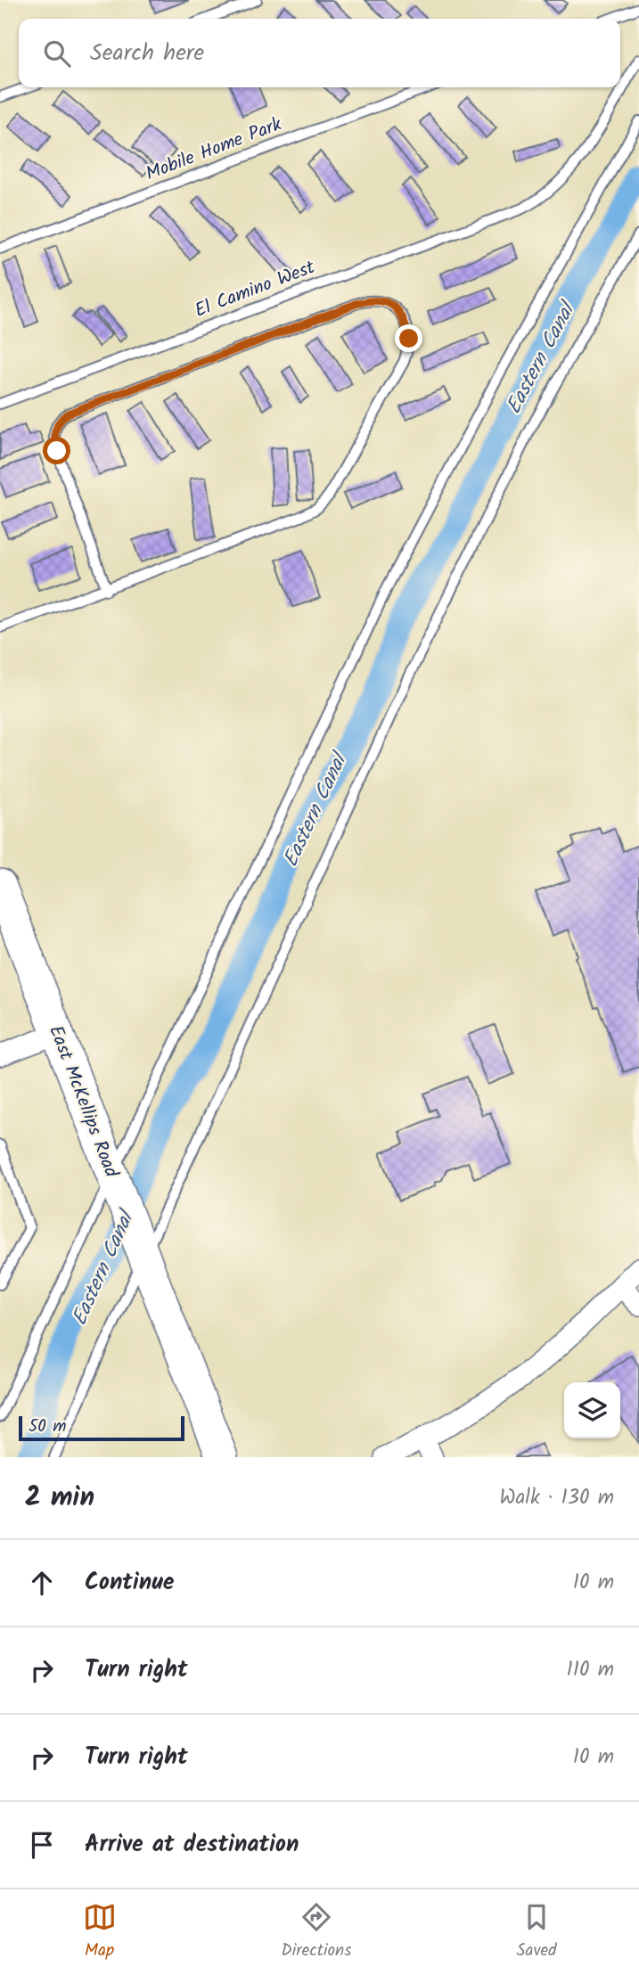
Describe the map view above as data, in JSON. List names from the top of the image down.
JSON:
{
  "streets": {
    "main road": ["East McKellips Road"],
    "lane": ["Mobile Home Park", "El Camino West"]
  },
  "water": ["Eastern Canal"],
  "scale_bar": "50 m",
  "page": {
    "search": "Search here",
    "scale": "50 m",
    "heading": ["2 min", "Walk · 130 m"],
    "list": [
      ["Continue", "10 m"],
      ["Turn right", "110 m"],
      ["Turn right", "10 m"],
      "Arrive at destination"
    ],
    "nav": ["Map", "Directions", "Saved"]
  }
}
